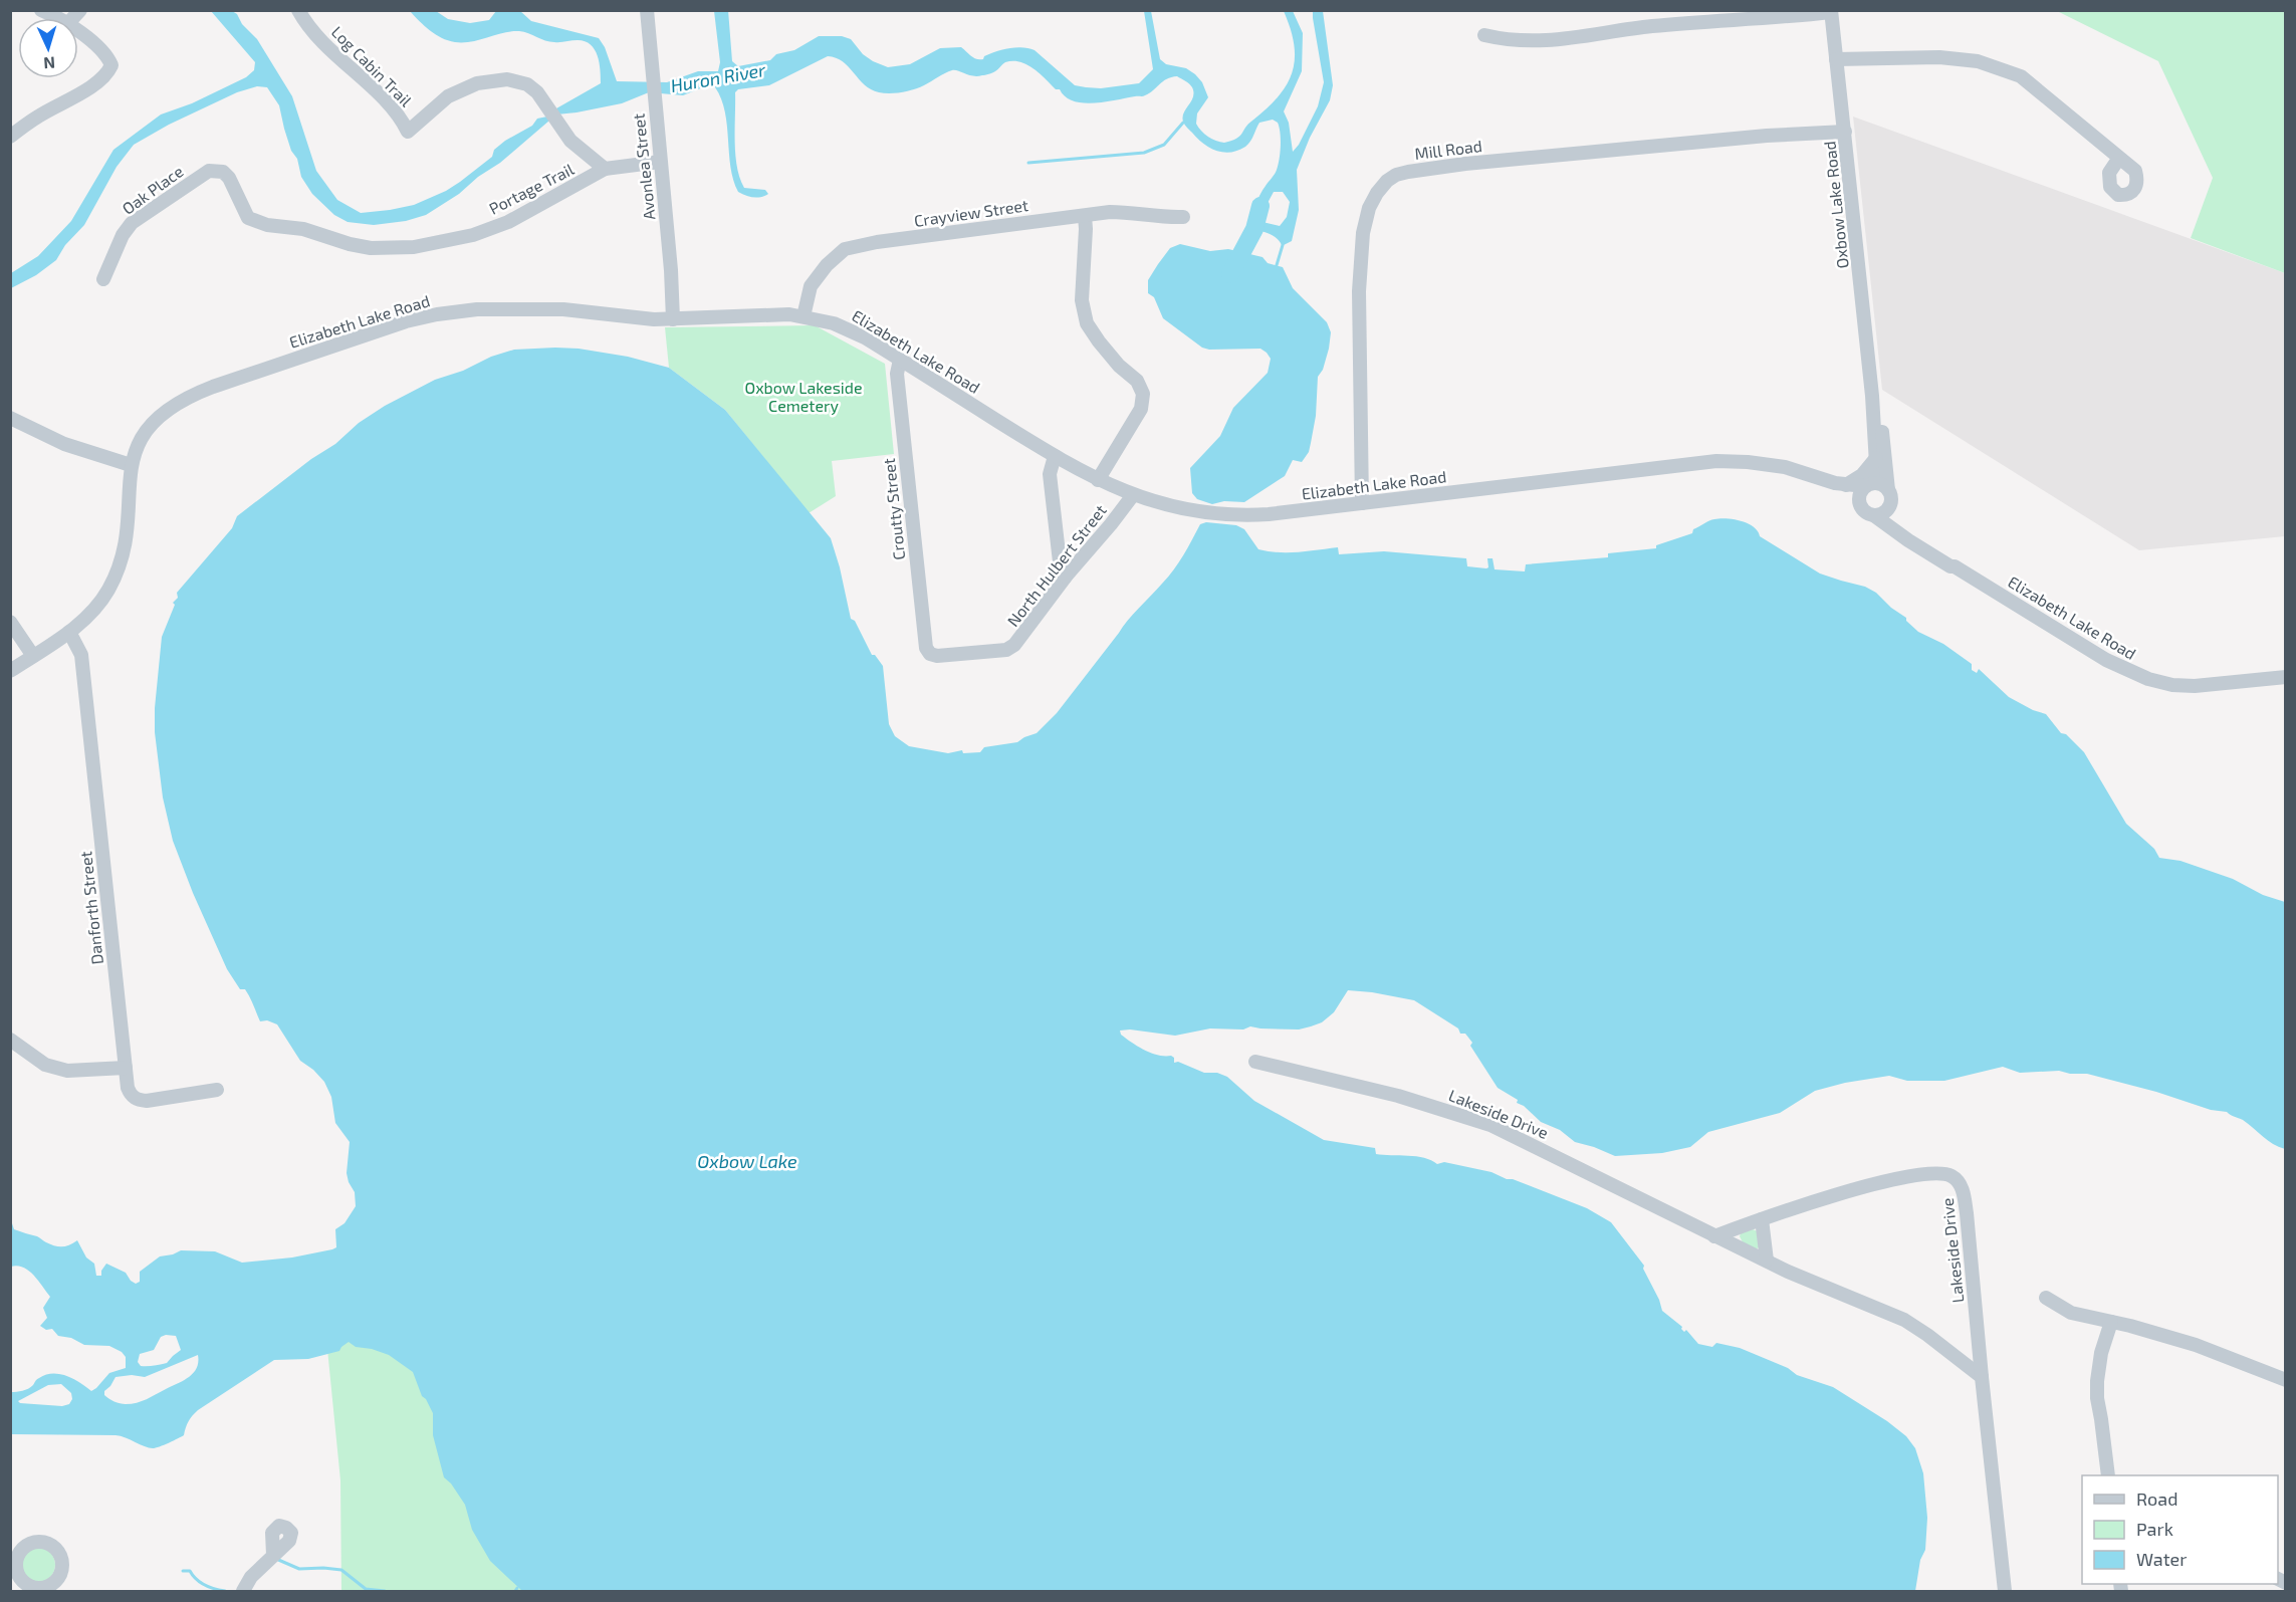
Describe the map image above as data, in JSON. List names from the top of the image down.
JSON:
{
  "streets": {
    "street": [
      "Log Cabin Trail",
      "Mill Road",
      "Avonlea Street",
      "Portage Trail",
      "Oak Place",
      "Oxbow Lake Road",
      "Crayview Street",
      "Elizabeth Lake Road",
      "Croutty Street",
      "North Hulbert Street",
      "Danforth Street",
      "Lakeside Drive"
    ]
  },
  "crossings": [
    ["Log Cabin Trail", "Portage Trail"],
    ["Mill Road", "Oxbow Lake Road"],
    ["Mill Road", "Elizabeth Lake Road"],
    ["Avonlea Street", "Elizabeth Lake Road"],
    ["Portage Trail", "Oak Place"],
    ["Oxbow Lake Road", "Elizabeth Lake Road"],
    ["Crayview Street", "Elizabeth Lake Road"],
    ["Elizabeth Lake Road", "Croutty Street"],
    ["Elizabeth Lake Road", "North Hulbert Street"],
    ["Elizabeth Lake Road", "Danforth Street"],
    ["Croutty Street", "North Hulbert Street"]
  ],
  "water": ["Huron River", "Oxbow Lake"],
  "parks": ["Oxbow Lakeside Cemetery"],
  "legend": ["Road", "Park", "Water"],
  "north": "bottom"
}
